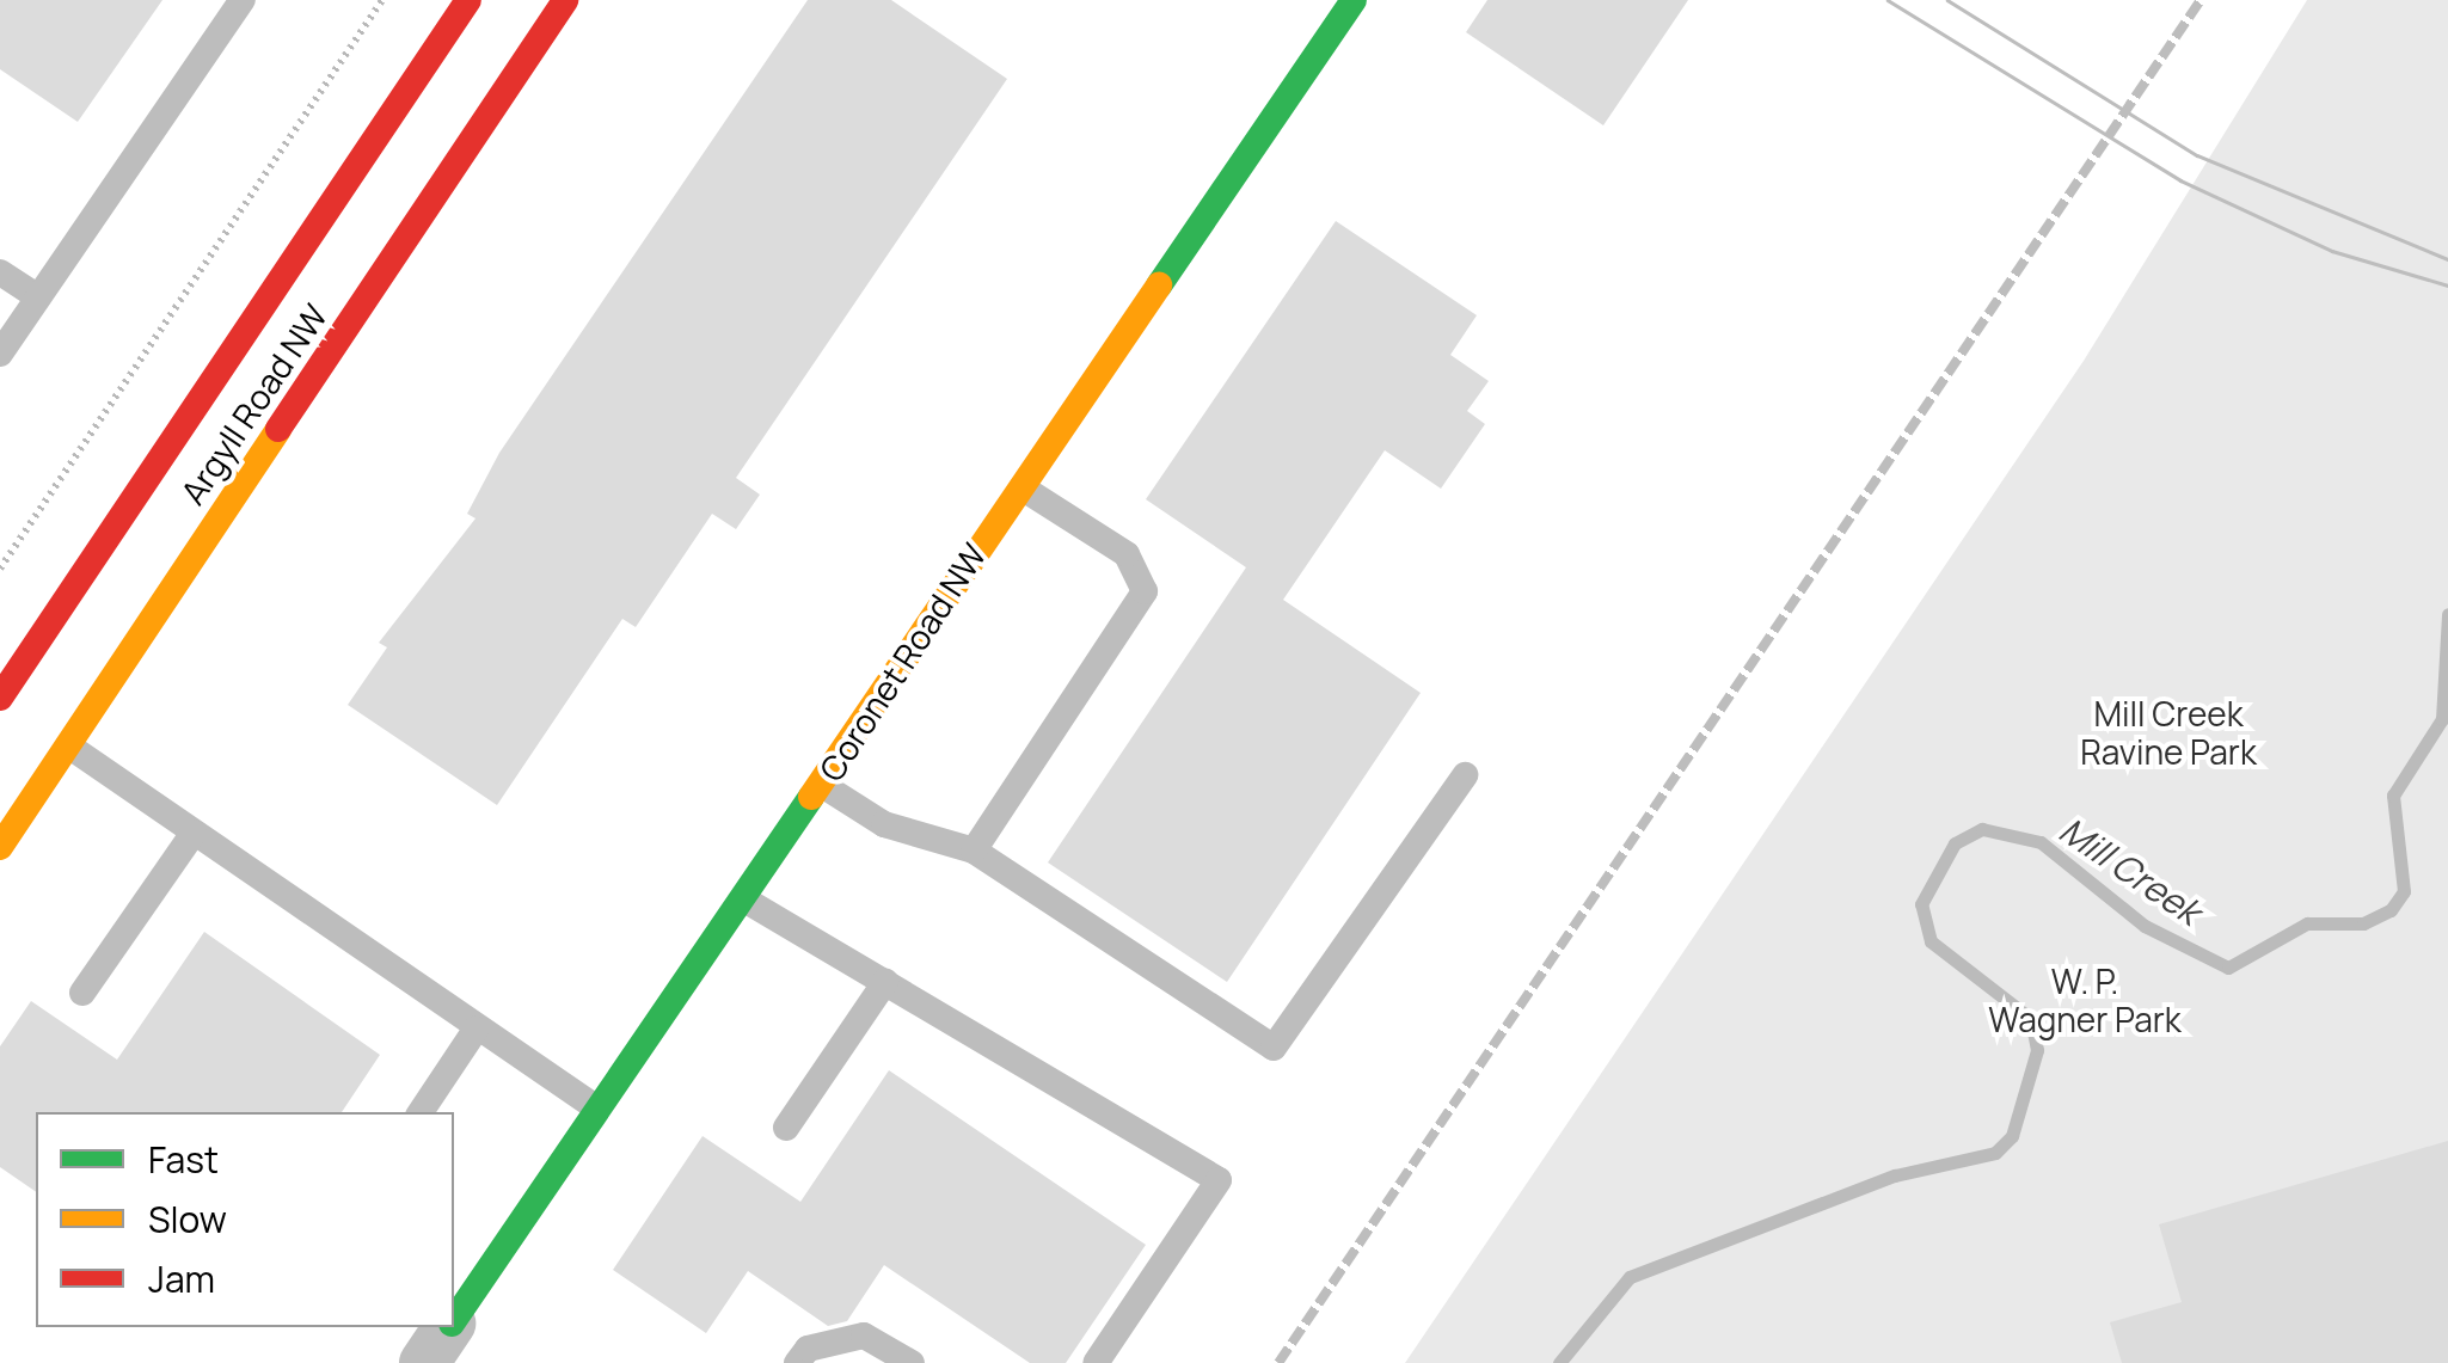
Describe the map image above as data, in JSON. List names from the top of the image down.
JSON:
{
  "streets": {
    "main road": ["Argyll Road NW", "Coronet Road NW"]
  },
  "water": ["Mill Creek"],
  "parks": ["Mill Creek Ravine Park", "W. P. Wagner Park"],
  "legend": ["Fast", "Slow", "Jam"]
}
